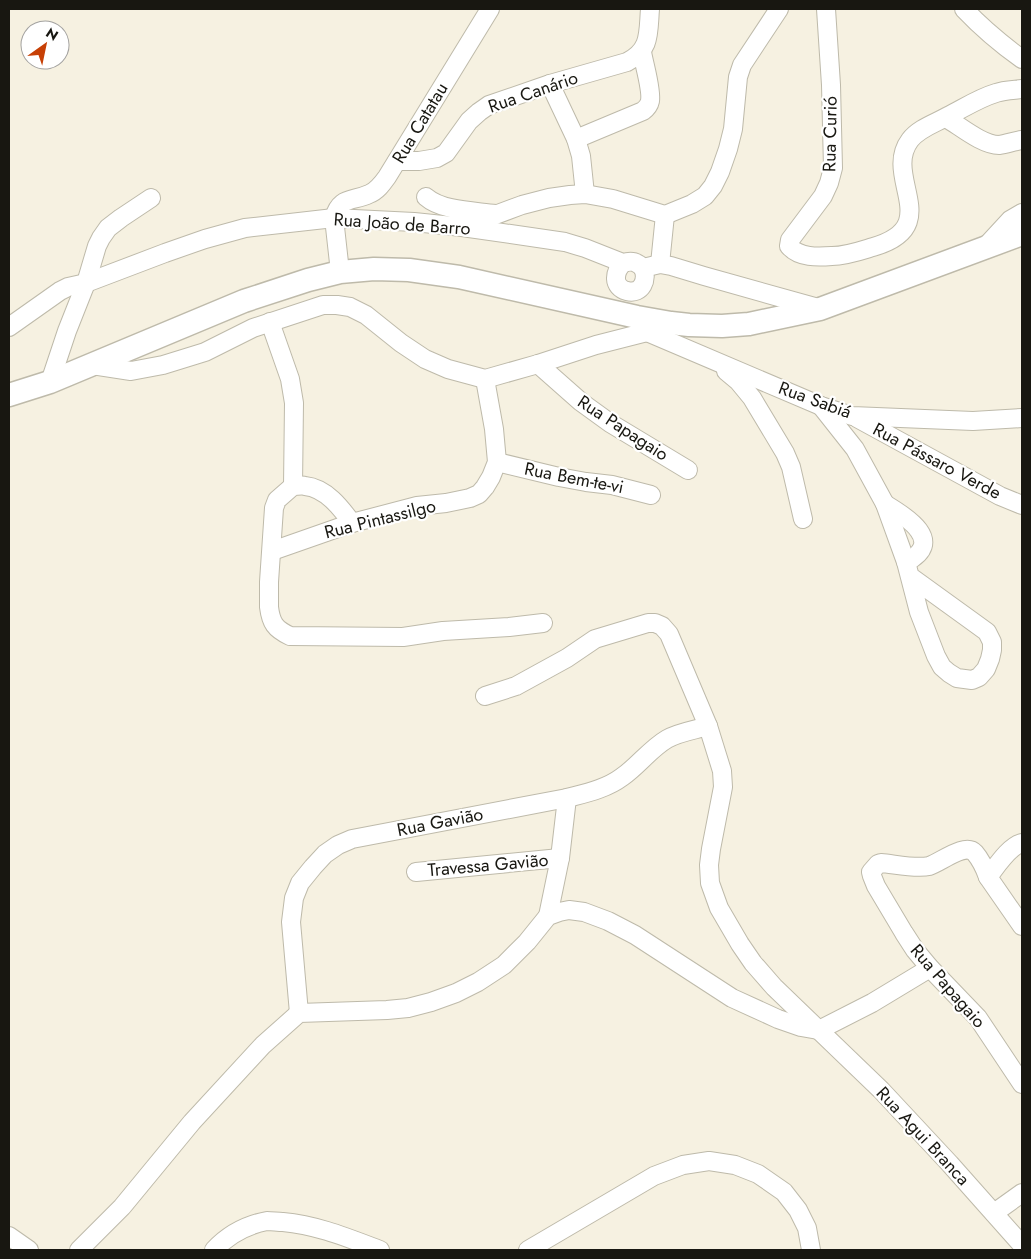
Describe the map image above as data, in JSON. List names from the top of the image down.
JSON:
{
  "streets": {
    "street": [
      "Rua Canário",
      "Rua Catatau",
      "Rua Curió",
      "Rua João de Barro",
      "Rua Sabiá",
      "Rua Papagaio",
      "Rua Pássaro Verde",
      "Rua Bem-te-vi",
      "Rua Pintassilgo",
      "Rua Gavião",
      "Travessa Gavião",
      "Rua Agui Branca"
    ]
  },
  "crossings": [
    ["Rua Canário", "Rua Catatau"],
    ["Rua Catatau", "Rua João de Barro"],
    ["Rua Sabiá", "Rua Pássaro Verde"],
    ["Rua Bem-te-vi", "Rua Pintassilgo"],
    ["Rua Gavião", "Travessa Gavião"],
    ["Rua Gavião", "Rua Agui Branca"]
  ],
  "north": "top right"
}
